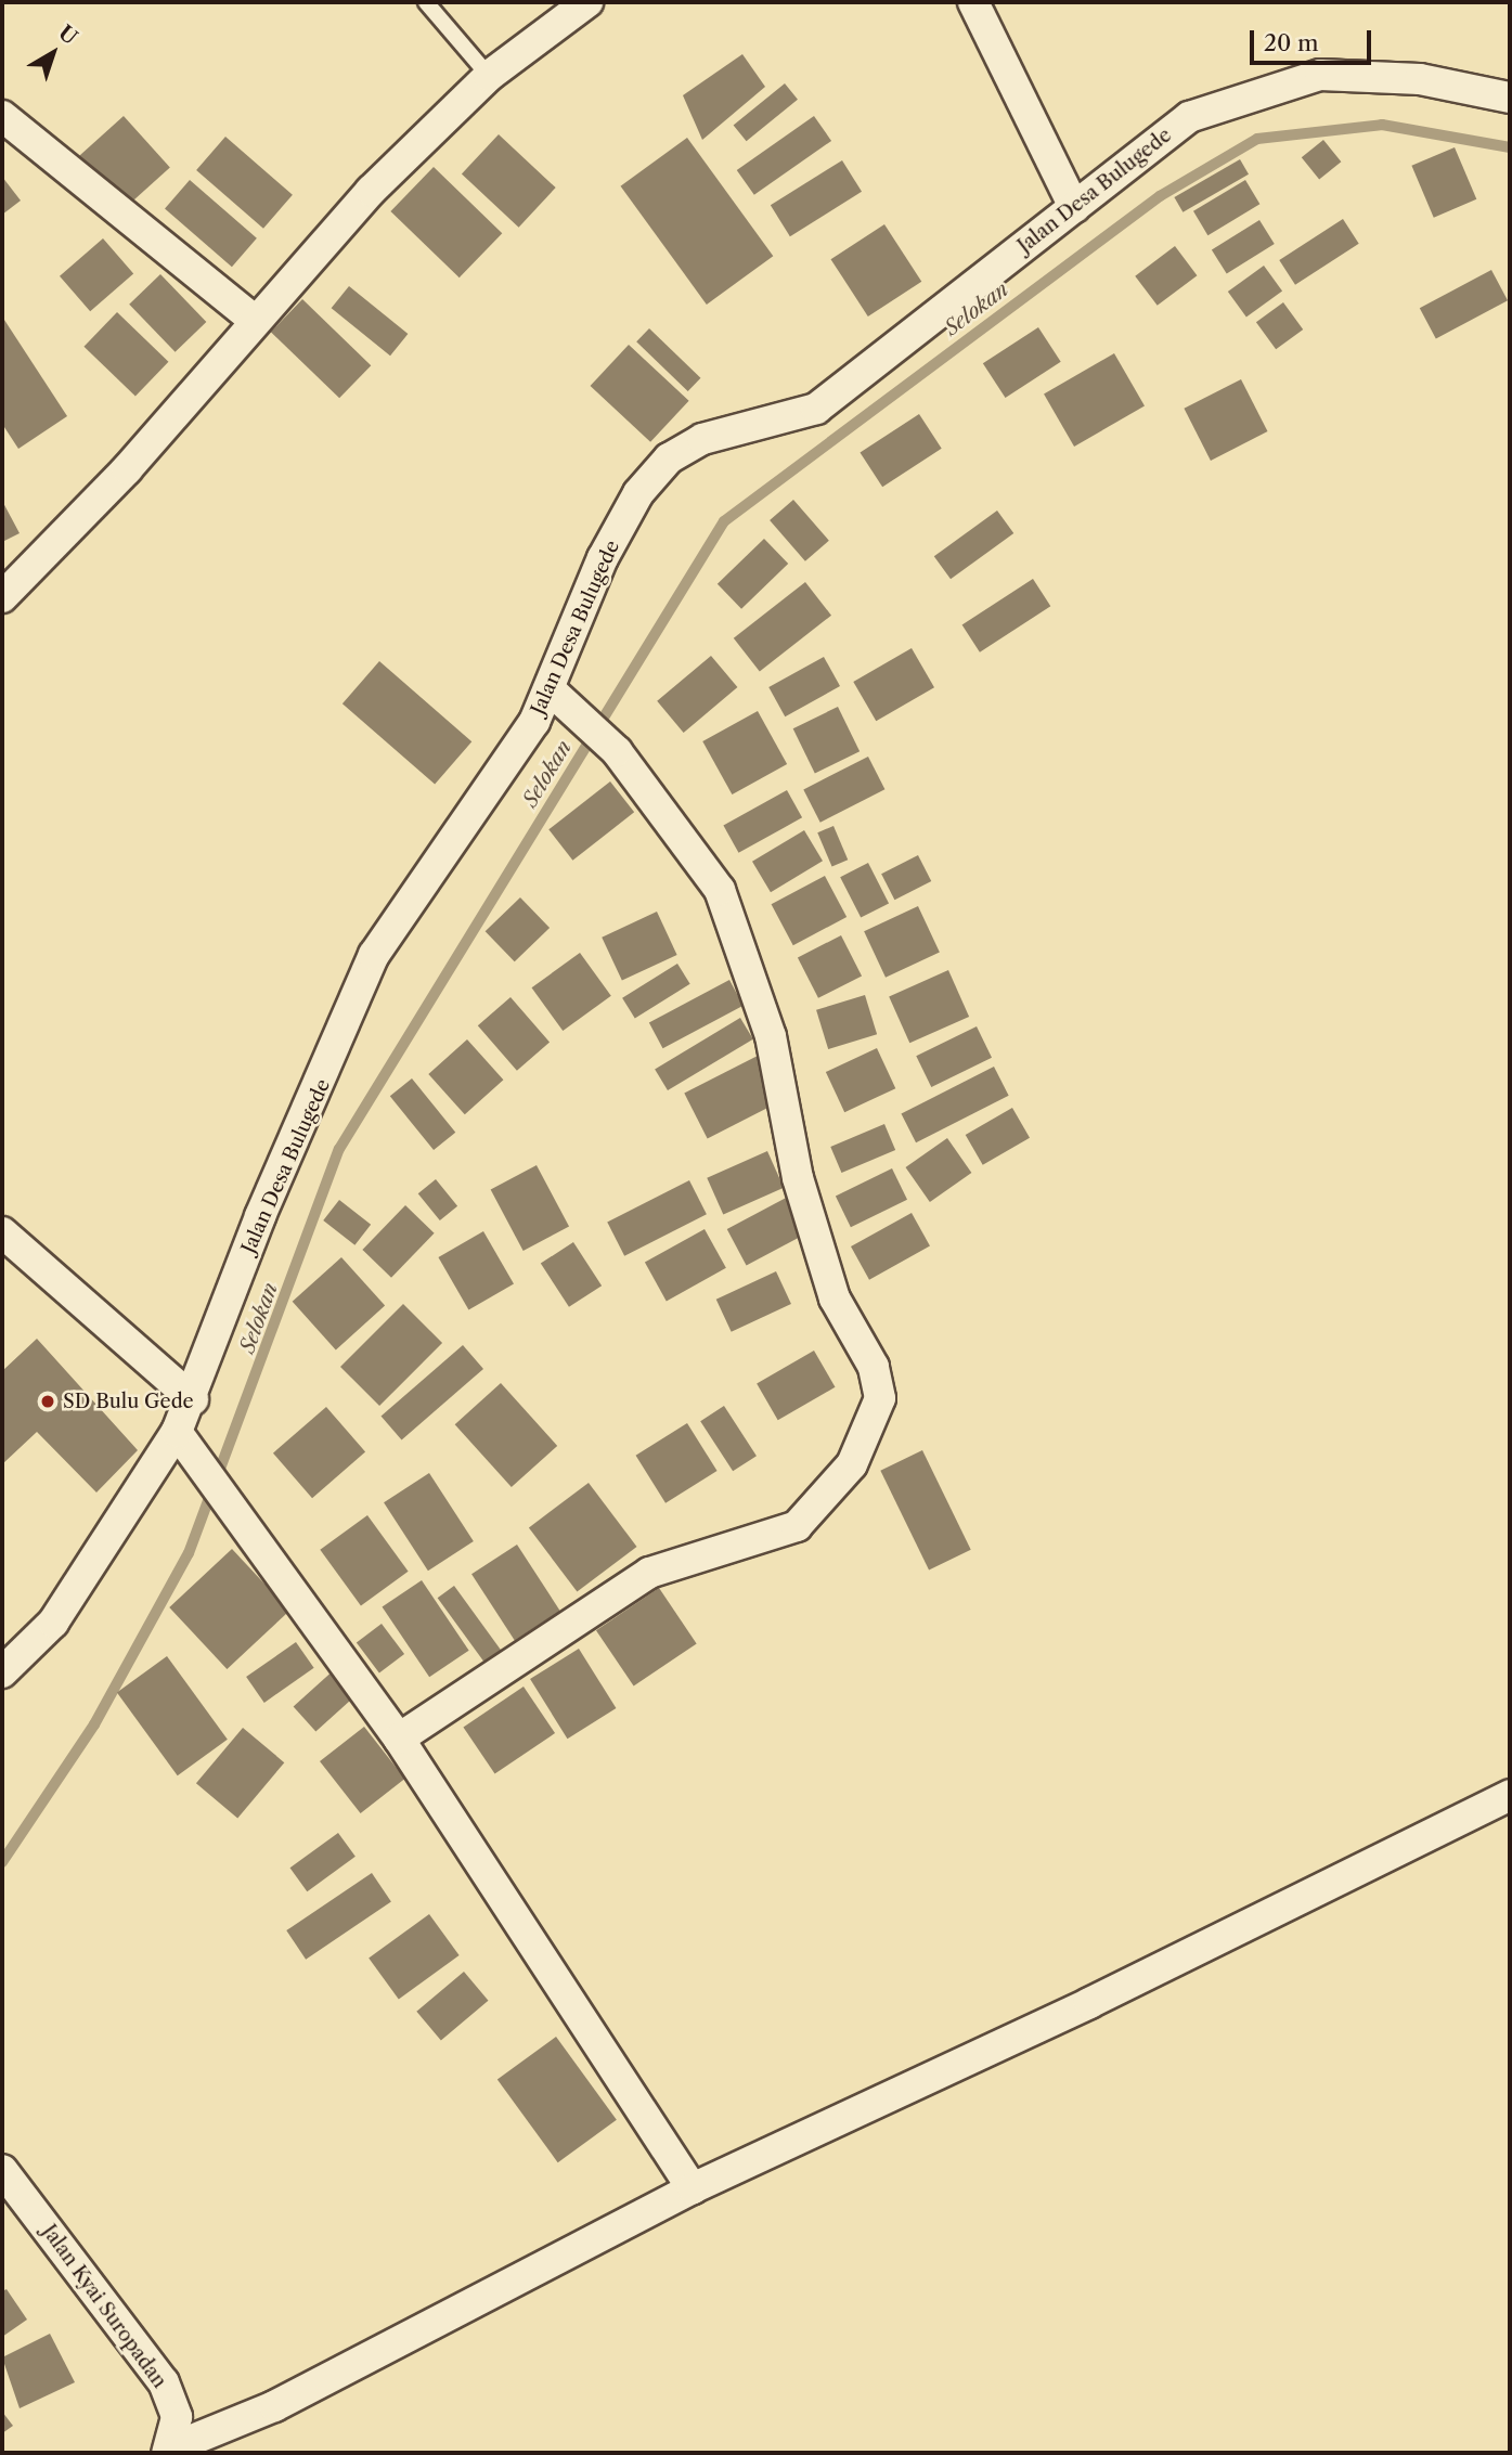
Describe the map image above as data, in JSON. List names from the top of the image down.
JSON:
{
  "streets": {
    "street": ["Jalan Desa Bulugede", "Jalan Kyai Suropadan"]
  },
  "water": ["Selokan"],
  "places": ["SD Bulu Gede"],
  "scale_bar": "20 m",
  "north": "top right"
}
